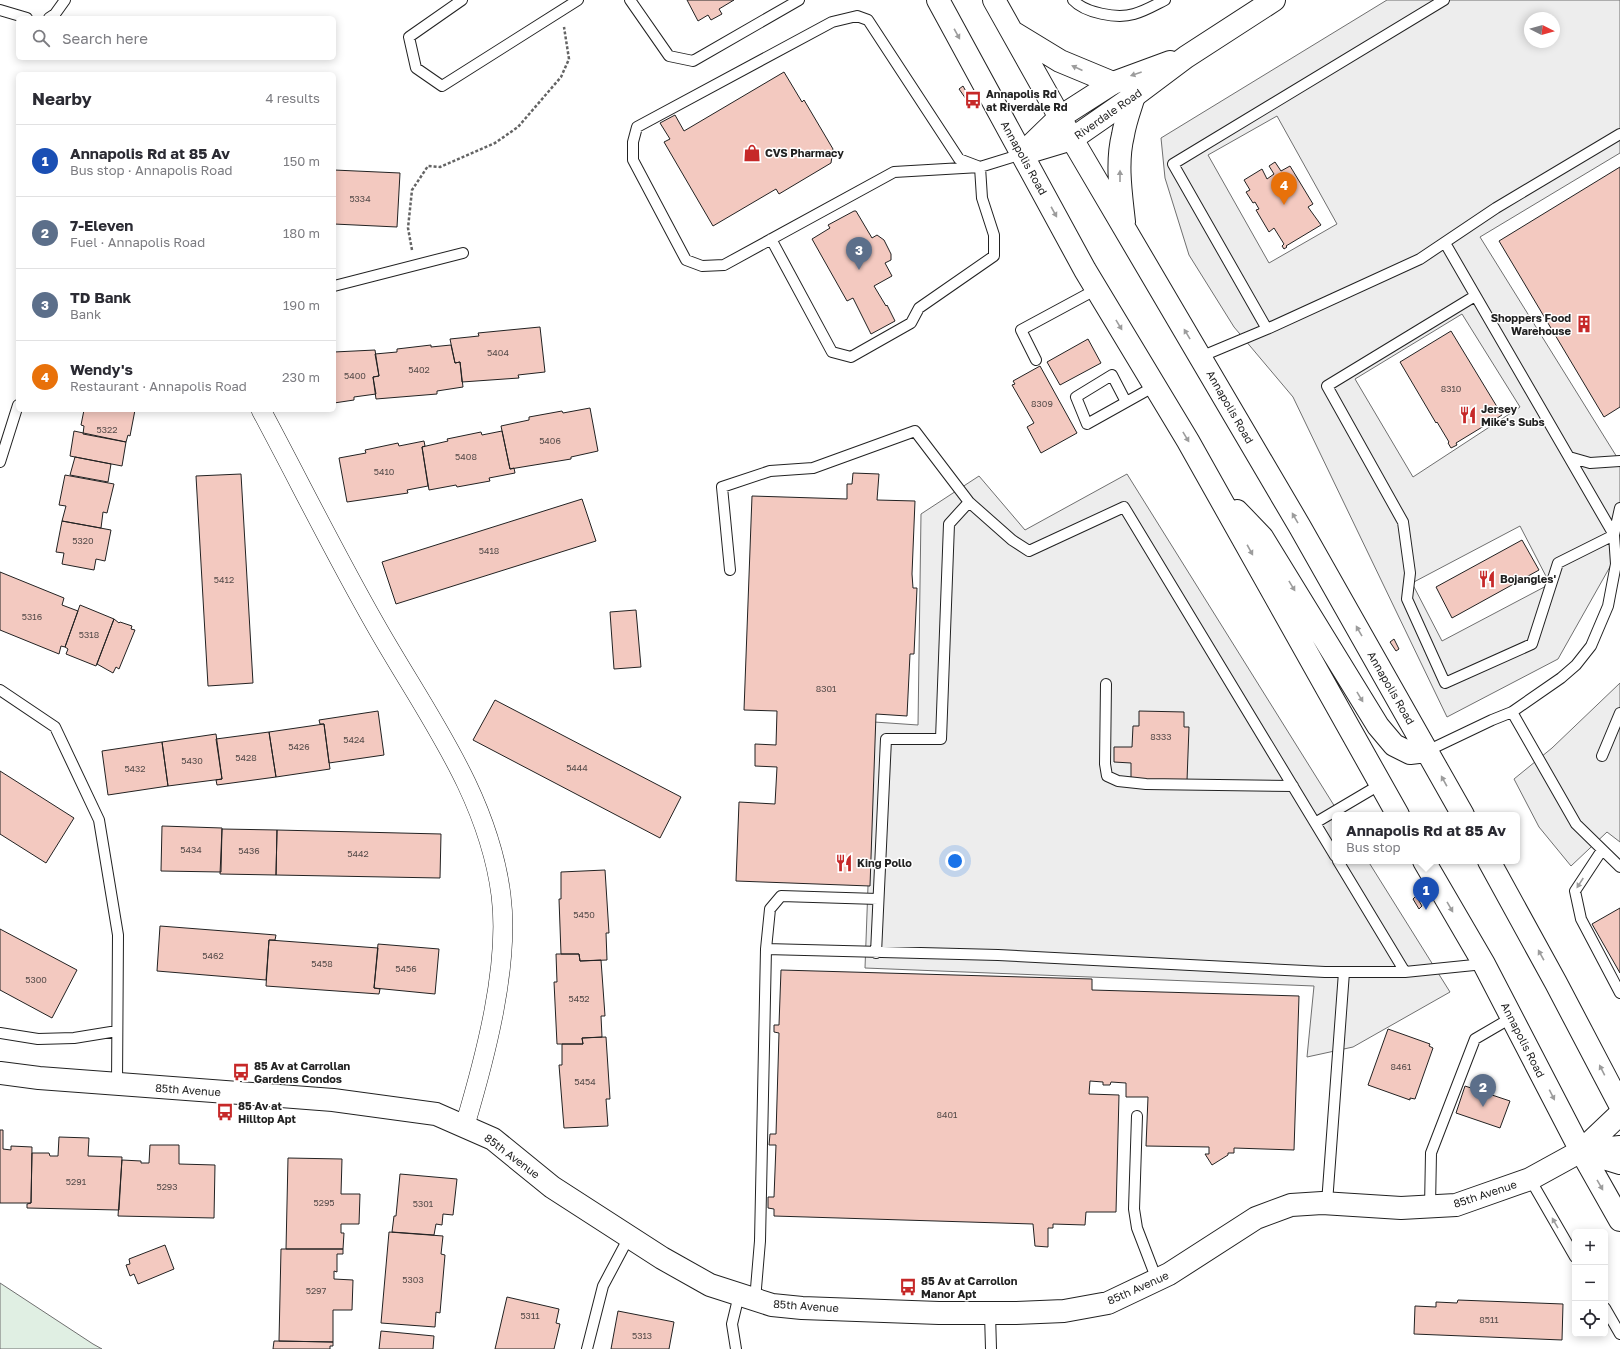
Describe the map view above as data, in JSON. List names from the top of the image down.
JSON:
{
  "streets": {
    "main road": ["Riverdale Road", "Annapolis Road", "85th Avenue"]
  },
  "crossings": [
    ["Riverdale Road", "Annapolis Road"],
    ["Annapolis Road", "85th Avenue"]
  ],
  "places": {
    "bus stop": [
      "Annapolis Rd at Riverdale Rd",
      "85 Av at Carrollan Gardens Condos",
      "85 Av at Hilltop Apt",
      "85 Av at Carrollon Manor Apt"
    ],
    "shop": ["CVS Pharmacy"],
    "building": ["Shoppers Food Warehouse"],
    "restaurant": ["Jersey Mike's Subs", "Bojangles'", "King Pollo"]
  },
  "house_numbers": [
    "5334",
    "5404",
    "5402",
    "5400",
    "8310",
    "8309",
    "5322",
    "5406",
    "5408",
    "5410",
    "5320",
    "5418",
    "5412",
    "5316",
    "5318",
    "8301",
    "8333",
    "5424",
    "5426",
    "5428",
    "5430",
    "5444",
    "5432",
    "5434",
    "5436",
    "5442",
    "5450",
    "5462",
    "5458",
    "5456",
    "5300",
    "5452",
    "8461",
    "5454",
    "8401",
    "5291",
    "5293",
    "5295",
    "5301",
    "5303",
    "5297",
    "5311",
    "8511",
    "5313"
  ],
  "north": "right",
  "page": {
    "search": "Search here",
    "heading": ["Nearby", "4 results"],
    "list": [
      {
        "mark": "1",
        "name": "Annapolis Rd at 85 Av",
        "note": "Bus stop · Annapolis Road",
        "value": "150 m"
      },
      {
        "mark": "2",
        "name": "7-Eleven",
        "note": "Fuel · Annapolis Road",
        "value": "180 m"
      },
      {
        "mark": "3",
        "name": "TD Bank",
        "note": "Bank",
        "value": "190 m"
      },
      {
        "mark": "4",
        "name": "Wendy's",
        "note": "Restaurant · Annapolis Road",
        "value": "230 m"
      }
    ],
    "pins": [
      "4",
      "3",
      "1",
      "2"
    ],
    "popup": ["Annapolis Rd at 85 Av", "Bus stop"],
    "map_buttons": ["+", "−"]
  }
}
